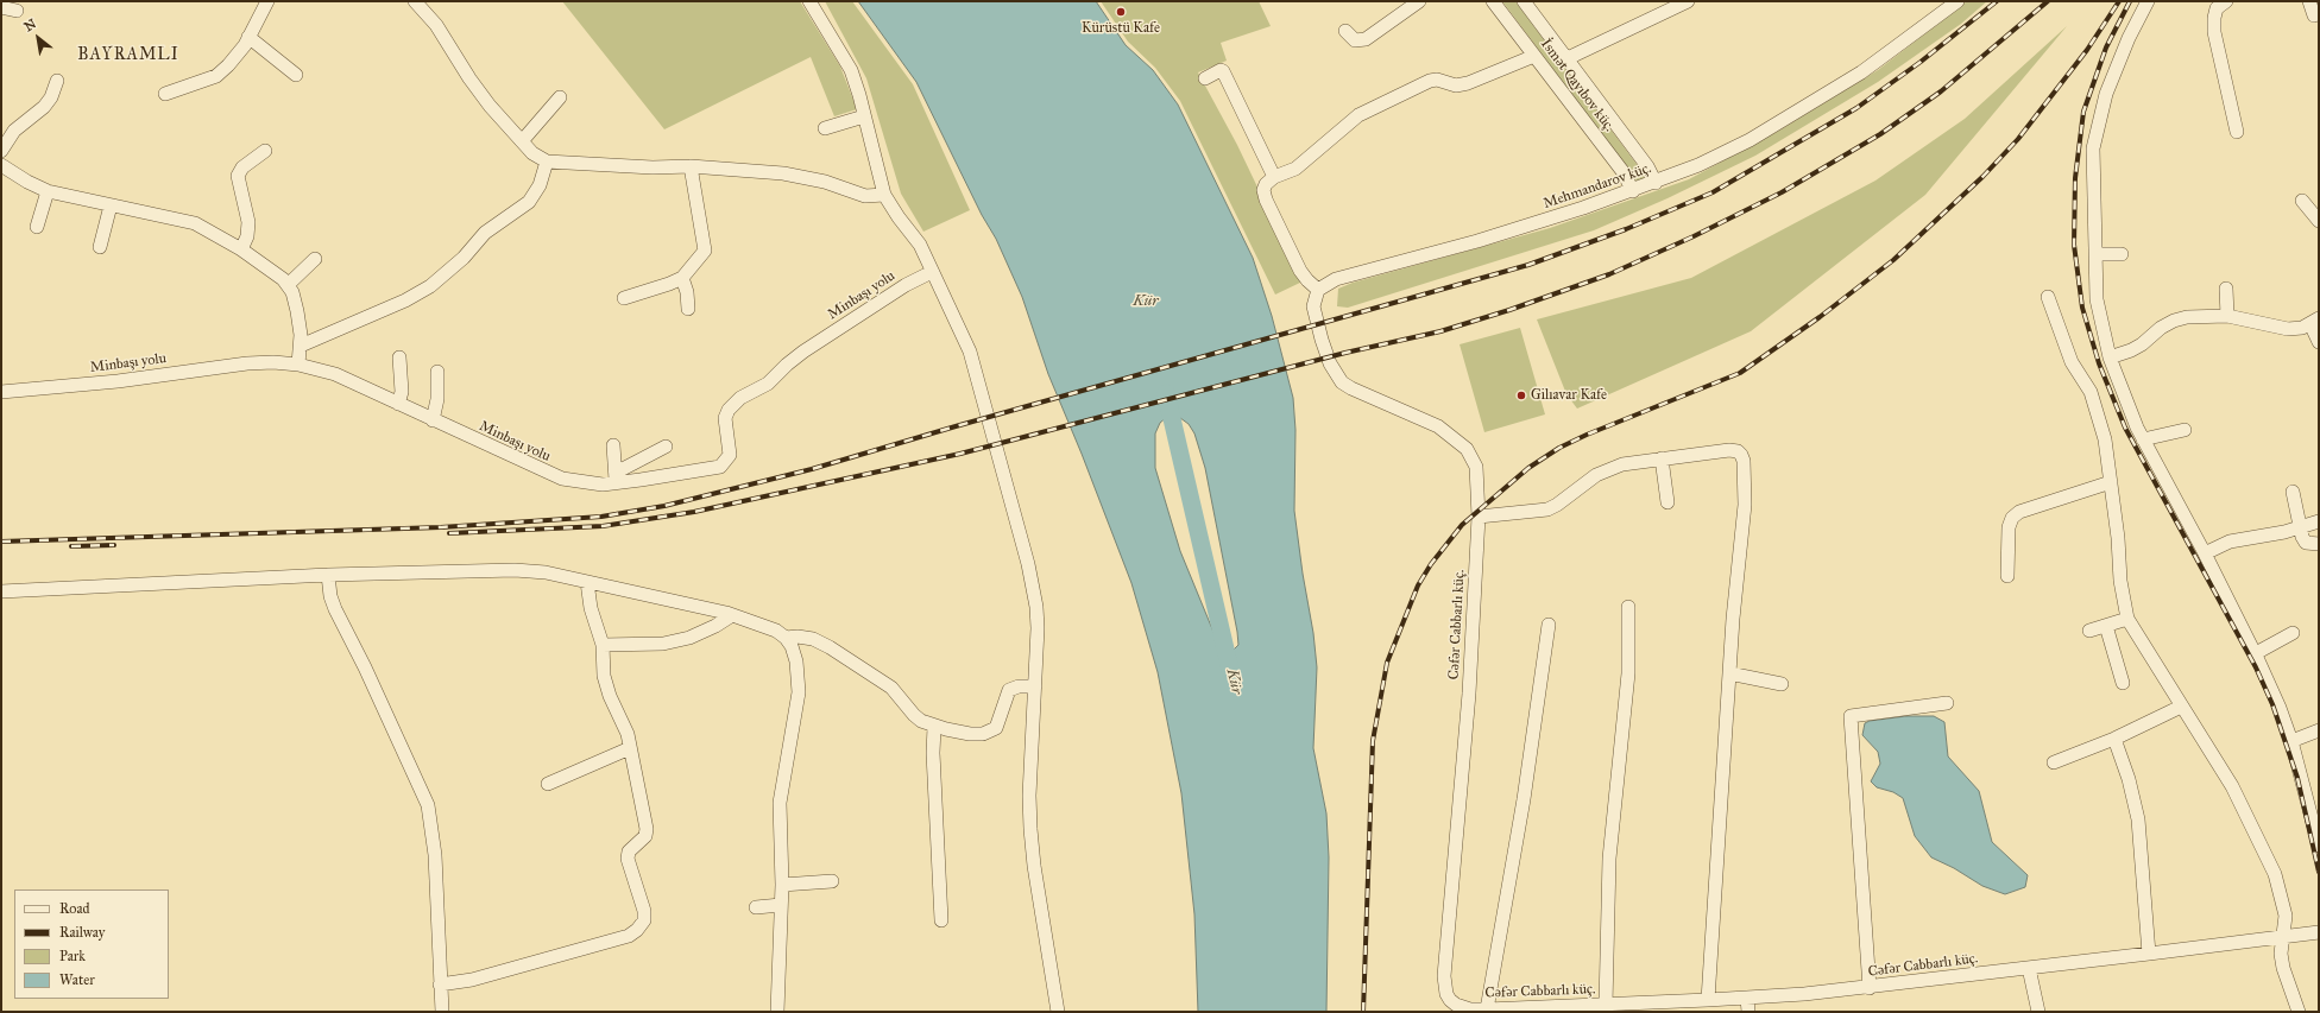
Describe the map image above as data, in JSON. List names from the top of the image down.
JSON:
{
  "streets": {
    "street": [
      "İsmət Qayıbov küç.",
      "Mehmandarov küç.",
      "Minbaşı yolu",
      "Cəfər Cabbarlı küç."
    ]
  },
  "crossings": [
    ["İsmət Qayıbov küç.", "Mehmandarov küç."],
    ["Mehmandarov küç.", "Cəfər Cabbarlı küç."]
  ],
  "districts": ["BAYRAMLI"],
  "water": ["Kür"],
  "places": ["Kürüstü Kafe", "Gilıavar Kafe"],
  "legend": [
    "Road",
    "Railway",
    "Park",
    "Water"
  ],
  "north": "top left"
}
